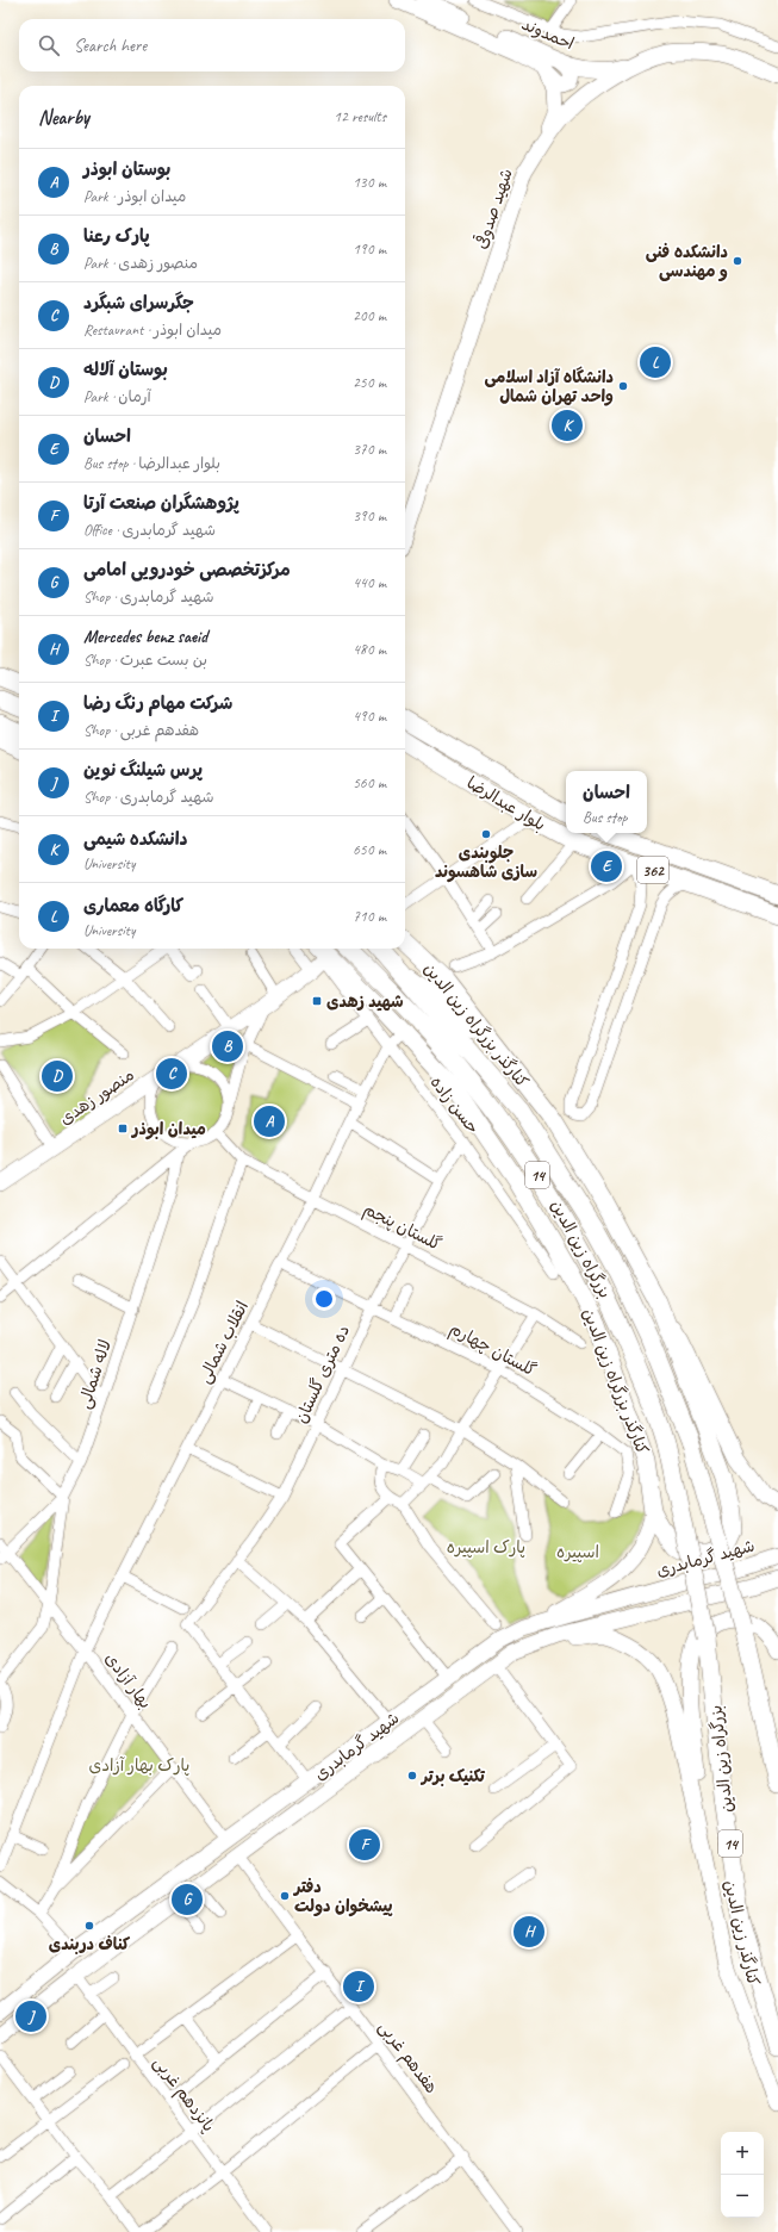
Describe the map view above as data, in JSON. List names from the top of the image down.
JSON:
{
  "streets": {
    "main road": [
      "احمدوند",
      "شهید صدوقی",
      "بلوار عبدالرضا",
      "362",
      "کنارگذر بزرگراه زین الدین",
      "منصور زهدی",
      "14",
      "بزرگراه زین الدین",
      "شهید گرمابدری",
      "کنارگذر زین الدین"
    ],
    "street": [
      "حسن زاده",
      "گلستان پنجم",
      "انقلاب شمالی",
      "گلستان چهارم",
      "لاله شمالی",
      "ده متری گلستان",
      "بهار آزادی",
      "هفدهم غربی",
      "پانزدهم غربی"
    ]
  },
  "crossings": [
    ["احمدوند", "شهید صدوقی"],
    ["کنارگذر بزرگراه زین الدین", "منصور زهدی"],
    ["کنارگذر بزرگراه زین الدین", "حسن زاده"],
    ["کنارگذر بزرگراه زین الدین", "انقلاب شمالی"],
    ["منصور زهدی", "حسن زاده"],
    ["منصور زهدی", "گلستان پنجم"],
    ["حسن زاده", "انقلاب شمالی"],
    ["حسن زاده", "ده متری گلستان"],
    ["گلستان پنجم", "انقلاب شمالی"],
    ["گلستان پنجم", "ده متری گلستان"],
    ["انقلاب شمالی", "گلستان چهارم"],
    ["انقلاب شمالی", "بهار آزادی"],
    ["گلستان چهارم", "ده متری گلستان"],
    ["لاله شمالی", "بهار آزادی"],
    ["شهید گرمابدری", "بهار آزادی"],
    ["شهید گرمابدری", "هفدهم غربی"],
    ["شهید گرمابدری", "پانزدهم غربی"]
  ],
  "parks": ["پارک اسپیره", "اسپیره", "پارک بهار آزادی"],
  "places": {
    "other": [
      "دانشکده فنی و مهندسی",
      "دانشگاه آزاد اسلامی واحد تهران شمال",
      "جلوبندی سازی شاهسوند",
      "تکنیک برتر",
      "دفتر پیشخوان دولت",
      "کناف دربندی"
    ],
    "transit": ["شهید زهدی", "میدان ابوذر"]
  },
  "page": {
    "search": "Search here",
    "heading": ["Nearby", "12 results"],
    "list": [
      {
        "mark": "A",
        "name": "بوستان ابوذر",
        "note": "Park · میدان ابوذر",
        "value": "130 m"
      },
      {
        "mark": "B",
        "name": "پارک رعنا",
        "note": "Park · منصور زهدی",
        "value": "190 m"
      },
      {
        "mark": "C",
        "name": "جگرسرای شبگرد",
        "note": "Restaurant · میدان ابوذر",
        "value": "200 m"
      },
      {
        "mark": "D",
        "name": "بوستان آلاله",
        "note": "Park · آرمان",
        "value": "250 m"
      },
      {
        "mark": "E",
        "name": "احسان",
        "note": "Bus stop · بلوار عبدالرضا",
        "value": "370 m"
      },
      {
        "mark": "F",
        "name": "پژوهشگران صنعت آرتا",
        "note": "Office · شهید گرمابدری",
        "value": "390 m"
      },
      {
        "mark": "G",
        "name": "مرکزتخصصی خودرویی امامی",
        "note": "Shop · شهید گرمابدری",
        "value": "440 m"
      },
      {
        "mark": "H",
        "name": "Mercedes benz saeid",
        "note": "Shop · بن بست عبرت",
        "value": "480 m"
      },
      {
        "mark": "I",
        "name": "شرکت مهام رنگ رضا",
        "note": "Shop · هفدهم غربی",
        "value": "490 m"
      },
      {
        "mark": "J",
        "name": "پرس شیلنگ نوین",
        "note": "Shop · شهید گرمابدری",
        "value": "560 m"
      },
      {
        "mark": "K",
        "name": "دانشکده شیمی",
        "note": "University",
        "value": "650 m"
      },
      {
        "mark": "L",
        "name": "کارگاه معماری",
        "note": "University",
        "value": "710 m"
      }
    ],
    "pins": [
      "L",
      "K",
      "E",
      "B",
      "C",
      "D",
      "A",
      "F",
      "G",
      "H",
      "I",
      "J"
    ],
    "popup": ["احسان", "Bus stop"],
    "map_buttons": ["+", "−"]
  }
}
